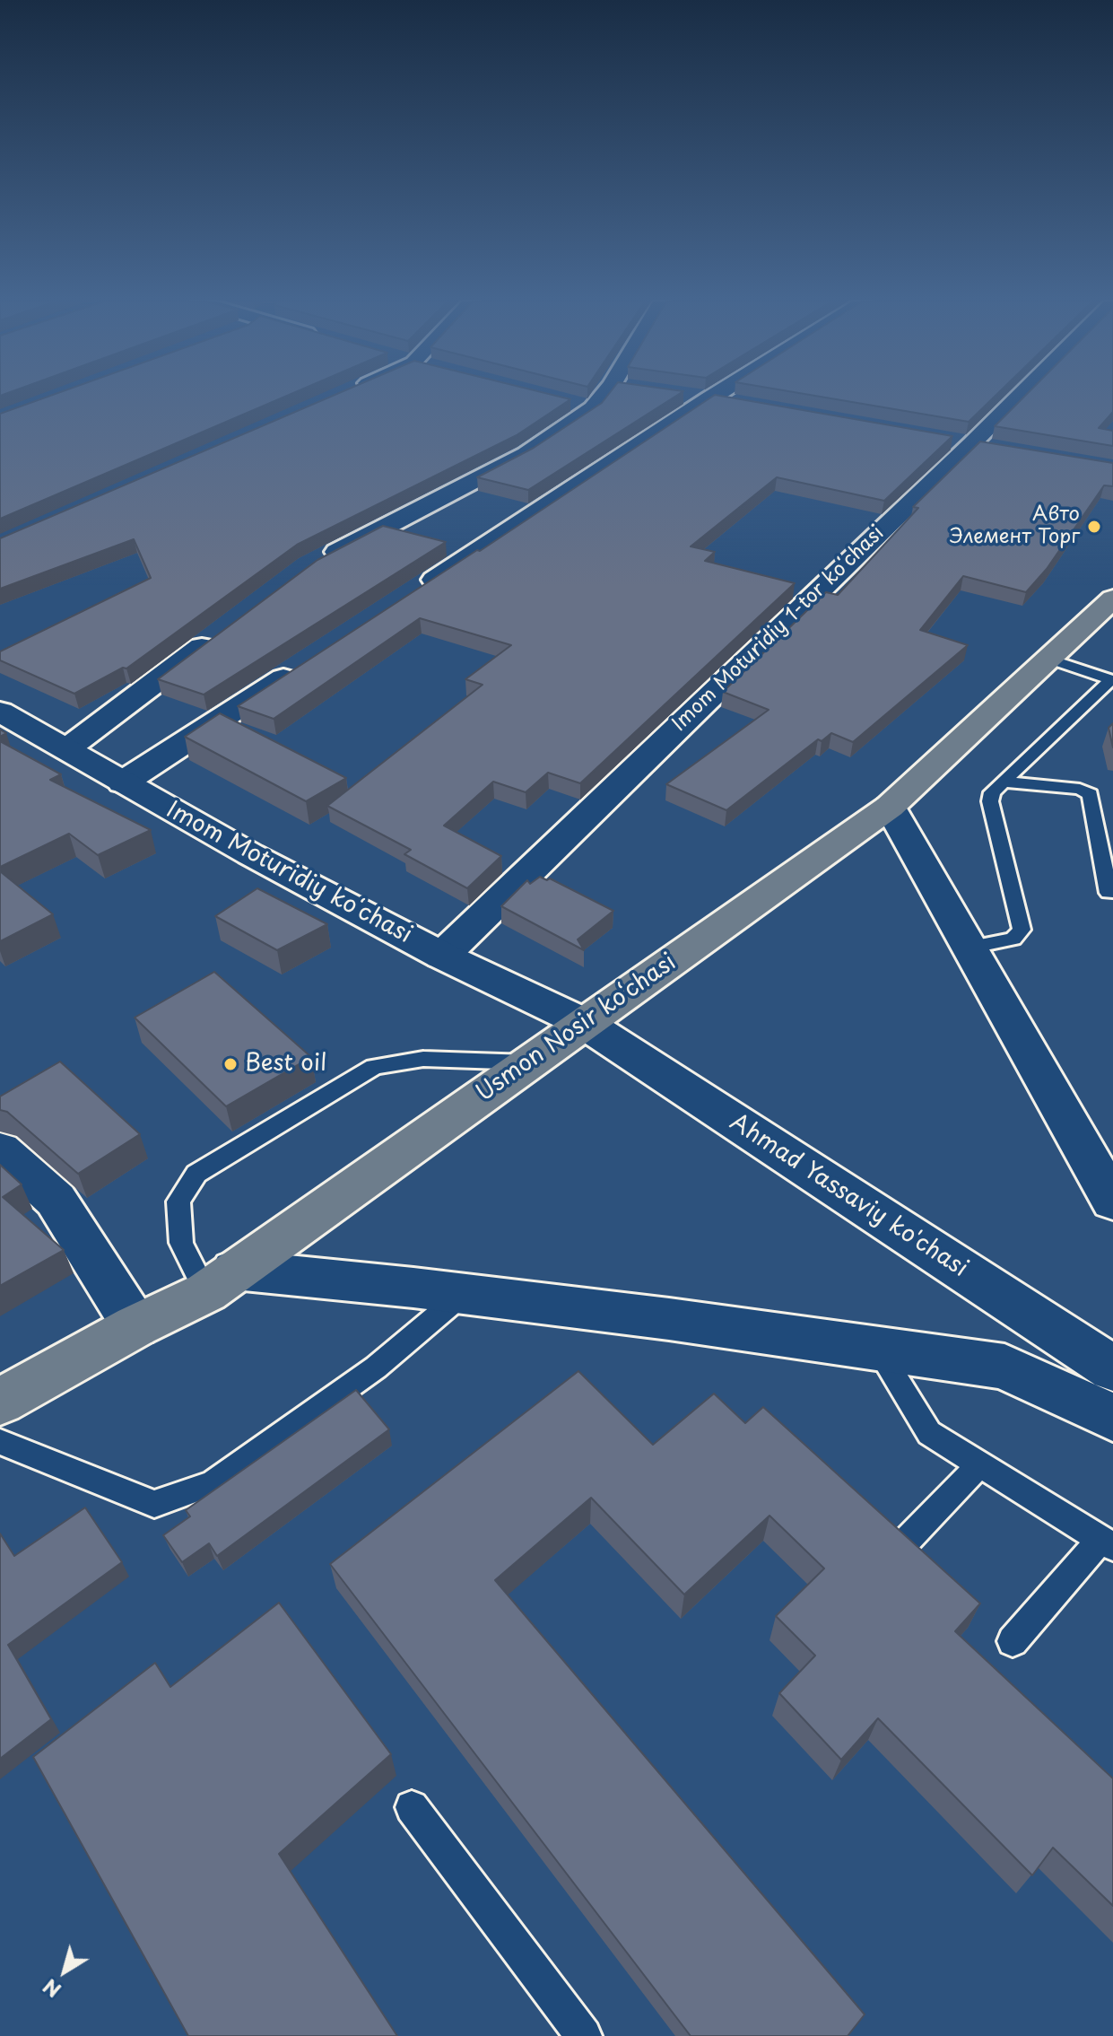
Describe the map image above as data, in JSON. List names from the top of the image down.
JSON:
{
  "streets": {
    "main road": ["Usmon Nosir ko‘chasi"],
    "street": ["Imom Moturidiy 1-tor koʻchasi", "Imom Moturidiy koʻchasi", "Ahmad Yassaviy ko'chasi"]
  },
  "crossings": [
    ["Imom Moturidiy 1-tor koʻchasi", "Imom Moturidiy koʻchasi"],
    ["Imom Moturidiy koʻchasi", "Usmon Nosir ko‘chasi"],
    ["Imom Moturidiy koʻchasi", "Ahmad Yassaviy ko'chasi"],
    ["Usmon Nosir ko‘chasi", "Ahmad Yassaviy ko'chasi"]
  ],
  "places": ["Авто Элемент Торг", "Best oil"],
  "north": "bottom left"
}
